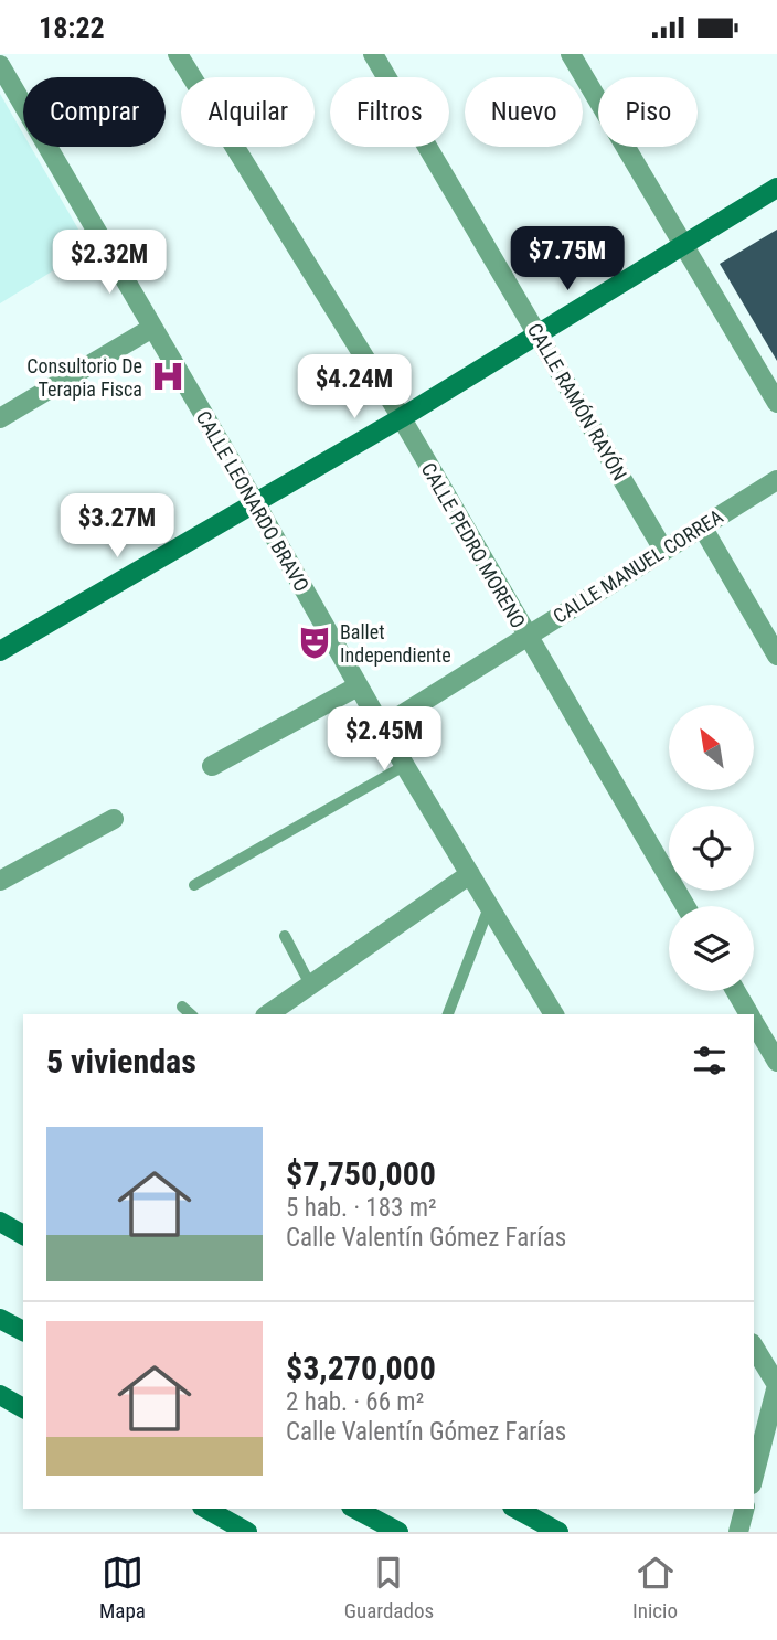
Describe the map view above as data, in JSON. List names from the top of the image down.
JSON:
{
  "streets": {
    "street": [
      "CALLE RAMÓN RAYÓN",
      "CALLE LEONARDO BRAVO",
      "CALLE PEDRO MORENO",
      "CALLE MANUEL CORREA"
    ]
  },
  "crossings": [
    ["CALLE RAMÓN RAYÓN", "CALLE MANUEL CORREA"],
    ["CALLE LEONARDO BRAVO", "CALLE MANUEL CORREA"],
    ["CALLE PEDRO MORENO", "CALLE MANUEL CORREA"]
  ],
  "places": {
    "hospital": ["Consultorio De Terapia Fisca"],
    "theatre": ["Ballet Independiente"]
  },
  "north": "top left",
  "page": {
    "status": "18:22",
    "chip": [
      "Comprar",
      "Alquilar",
      "Filtros",
      "Nuevo",
      "Piso"
    ],
    "price": [
      "$7.75M",
      "$2.32M",
      "$4.24M",
      "$3.27M",
      "$2.45M"
    ],
    "heading": "5 viviendas",
    "list": [
      {
        "name": "$7,750,000",
        "note": "5 hab. · 183 m² · Calle Valentín Gómez Farías"
      },
      {
        "name": "$3,270,000",
        "note": "2 hab. · 66 m² · Calle Valentín Gómez Farías"
      }
    ],
    "tabs": ["Mapa", "Guardados", "Inicio"]
  }
}
